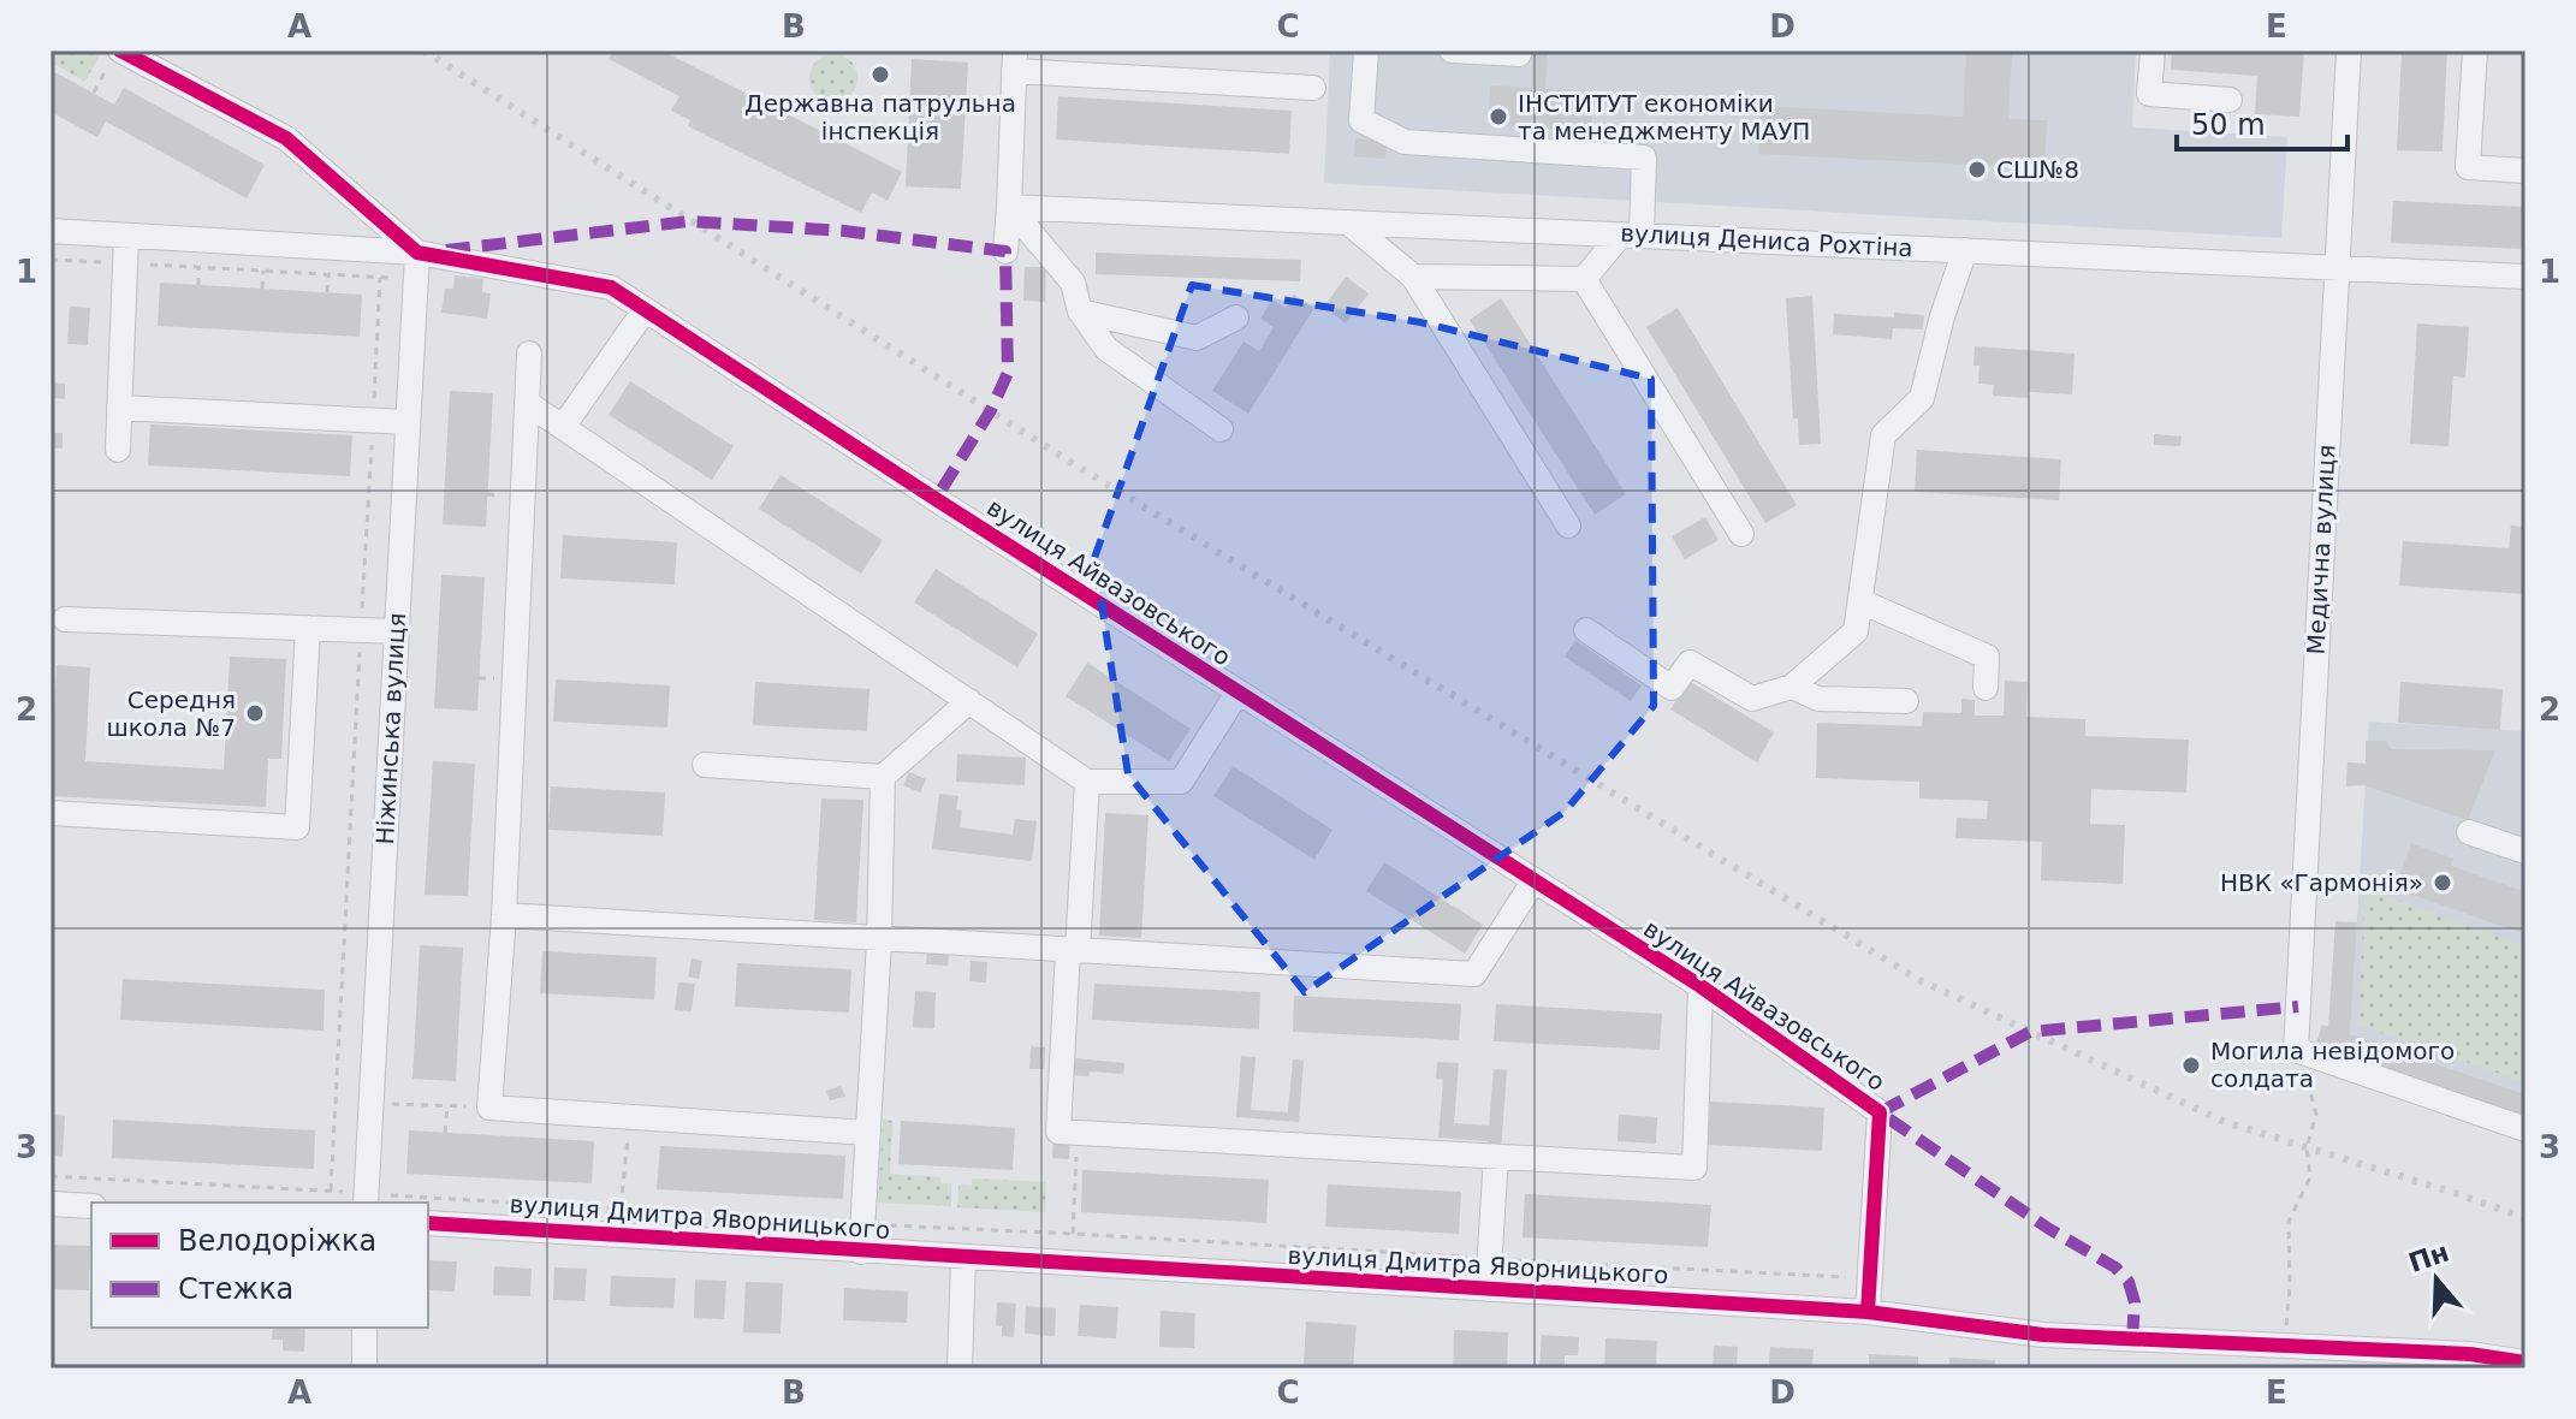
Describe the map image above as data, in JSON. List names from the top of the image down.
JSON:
{
  "streets": {
    "street": [
      "вулиця Дениса Рохтіна",
      "Медична вулиця",
      "вулиця Айвазовського",
      "Ніжинська вулиця",
      "вулиця Дмитра Яворницького"
    ]
  },
  "crossings": [
    ["вулиця Дениса Рохтіна", "Медична вулиця"],
    ["вулиця Айвазовського", "Ніжинська вулиця"],
    ["вулиця Айвазовського", "вулиця Дмитра Яворницького"]
  ],
  "places": [
    "Державна патрульна інспекція",
    "ІНСТИТУТ економіки та менеджменту МАУП",
    "СШ№8",
    "Середня школа №7",
    "НВК «Гармонія»",
    "Могила невідомого солдата"
  ],
  "legend": ["Велодоріжка", "Стежка"],
  "scale_bar": "50 m",
  "north": "top",
  "grid": {
    "columns": [
      "A",
      "B",
      "C",
      "D",
      "E"
    ],
    "rows": ["1", "2", "3"]
  }
}
